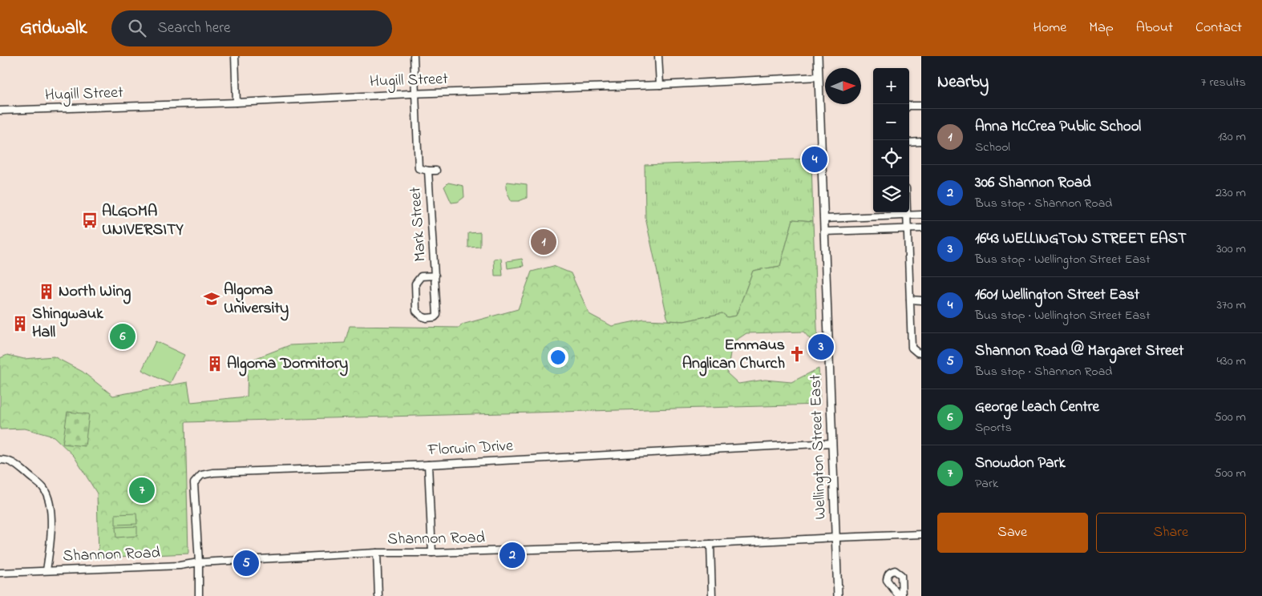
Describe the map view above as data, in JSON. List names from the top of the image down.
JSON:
{
  "streets": {
    "main road": ["Wellington Street East"],
    "street": [
      "Hugill Street",
      "Mark Street",
      "Florwin Drive",
      "Shannon Road"
    ]
  },
  "crossings": [
    ["Hugill Street", "Mark Street"],
    ["Hugill Street", "Wellington Street East"],
    ["Wellington Street East", "Florwin Drive"],
    ["Wellington Street East", "Shannon Road"],
    ["Florwin Drive", "Shannon Road"]
  ],
  "places": {
    "bus stop": ["ALGOMA UNIVERSITY"],
    "building": ["North Wing", "Shingwauk Hall", "Algoma Dormitory"],
    "school or university": ["Algoma University"],
    "church": ["Emmaus Anglican Church"]
  },
  "north": "right",
  "page": {
    "header": "Gridwalk",
    "search": "Search here",
    "nav": [
      "Home",
      "Map",
      "About",
      "Contact"
    ],
    "heading": ["Nearby", "7 results"],
    "map_buttons": ["+", "−"],
    "list": [
      {
        "mark": "1",
        "name": "Anna McCrea Public School",
        "note": "School",
        "value": "130 m"
      },
      {
        "mark": "2",
        "name": "306 Shannon Road",
        "note": "Bus stop · Shannon Road",
        "value": "230 m"
      },
      {
        "mark": "3",
        "name": "1643 WELLINGTON STREET EAST",
        "note": "Bus stop · Wellington Street East",
        "value": "300 m"
      },
      {
        "mark": "4",
        "name": "1601 Wellington Street East",
        "note": "Bus stop · Wellington Street East",
        "value": "370 m"
      },
      {
        "mark": "5",
        "name": "Shannon Road @ Margaret Street",
        "note": "Bus stop · Shannon Road",
        "value": "430 m"
      },
      {
        "mark": "6",
        "name": "George Leach Centre",
        "note": "Sports",
        "value": "500 m"
      },
      {
        "mark": "7",
        "name": "Snowdon Park",
        "note": "Park",
        "value": "500 m"
      }
    ],
    "pins": [
      "4",
      "1",
      "6",
      "3",
      "7",
      "2",
      "5"
    ],
    "buttons": ["Save", "Share"]
  }
}
